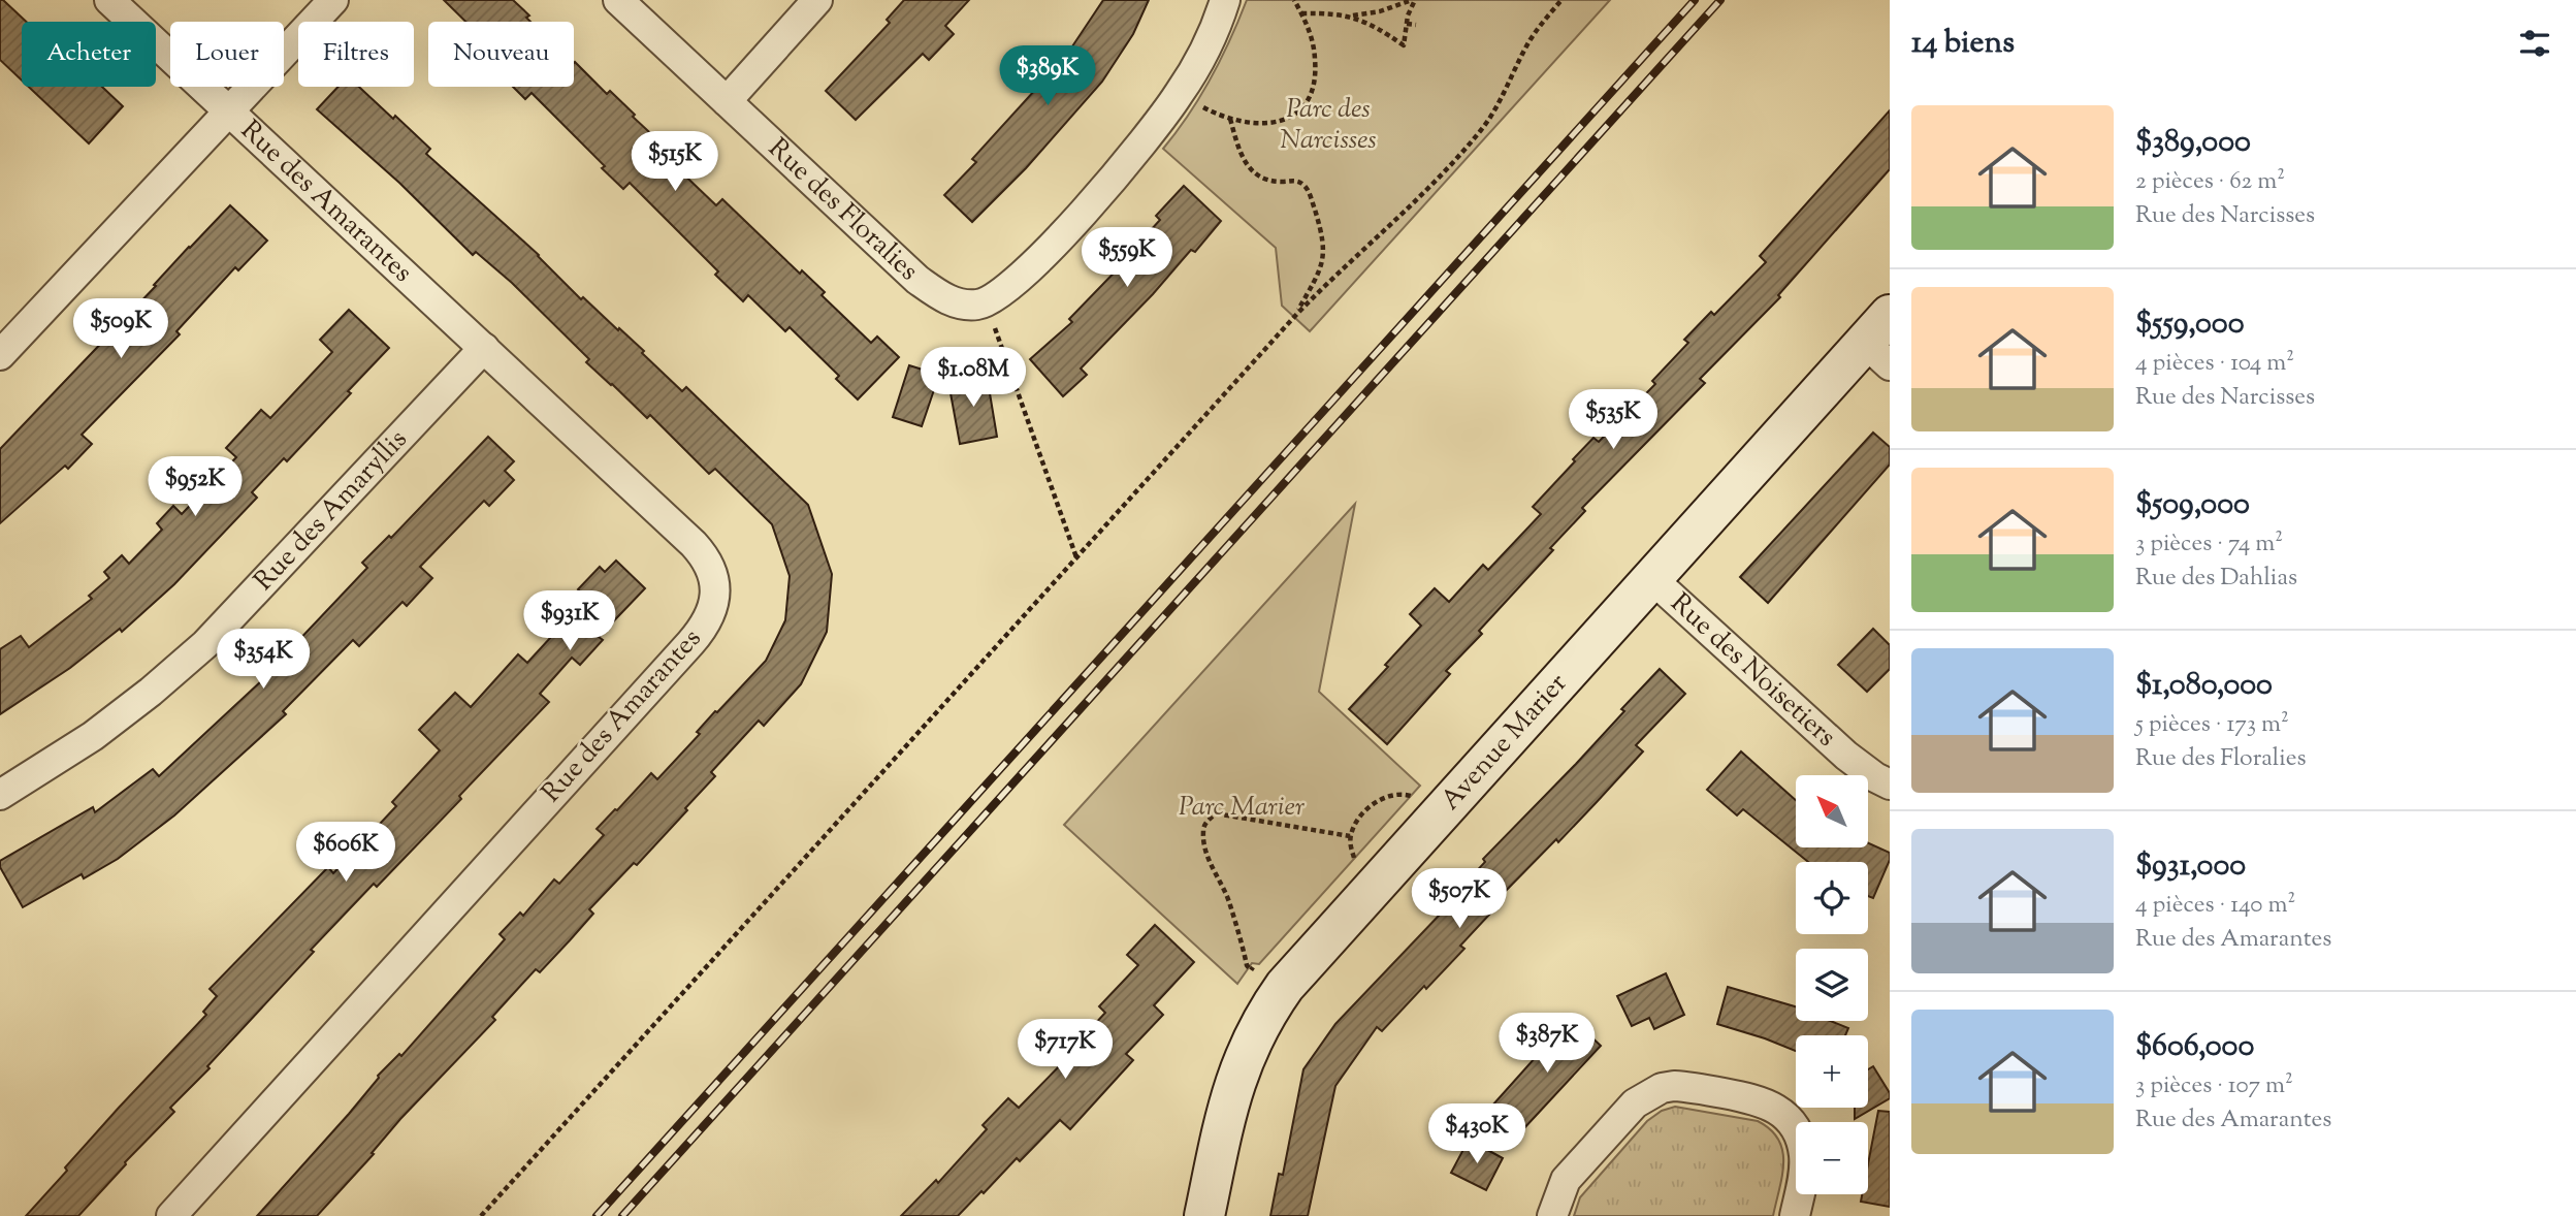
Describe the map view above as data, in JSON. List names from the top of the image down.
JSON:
{
  "streets": {
    "street": [
      "Rue des Amarantes",
      "Rue des Floralies",
      "Rue des Amaryllis",
      "Rue des Noisetiers",
      "Avenue Marier"
    ]
  },
  "crossings": [
    ["Rue des Amarantes", "Rue des Amaryllis"],
    ["Rue des Noisetiers", "Avenue Marier"]
  ],
  "parks": ["Parc des Narcisses", "Parc Marier"],
  "north": "top left",
  "page": {
    "heading": "14 biens",
    "chip": [
      "Acheter",
      "Louer",
      "Filtres",
      "Nouveau"
    ],
    "price": [
      "$389K",
      "$515K",
      "$559K",
      "$509K",
      "$1.08M",
      "$535K",
      "$952K",
      "$931K",
      "$354K",
      "$606K",
      "$507K",
      "$387K",
      "$717K",
      "$430K"
    ],
    "list": [
      {
        "name": "$389,000",
        "note": "2 pièces · 62 m² · Rue des Narcisses"
      },
      {
        "name": "$559,000",
        "note": "4 pièces · 104 m² · Rue des Narcisses"
      },
      {
        "name": "$509,000",
        "note": "3 pièces · 74 m² · Rue des Dahlias"
      },
      {
        "name": "$1,080,000",
        "note": "5 pièces · 173 m² · Rue des Floralies"
      },
      {
        "name": "$931,000",
        "note": "4 pièces · 140 m² · Rue des Amarantes"
      },
      {
        "name": "$606,000",
        "note": "3 pièces · 107 m² · Rue des Amarantes"
      }
    ],
    "map_buttons": ["+", "−"]
  }
}
